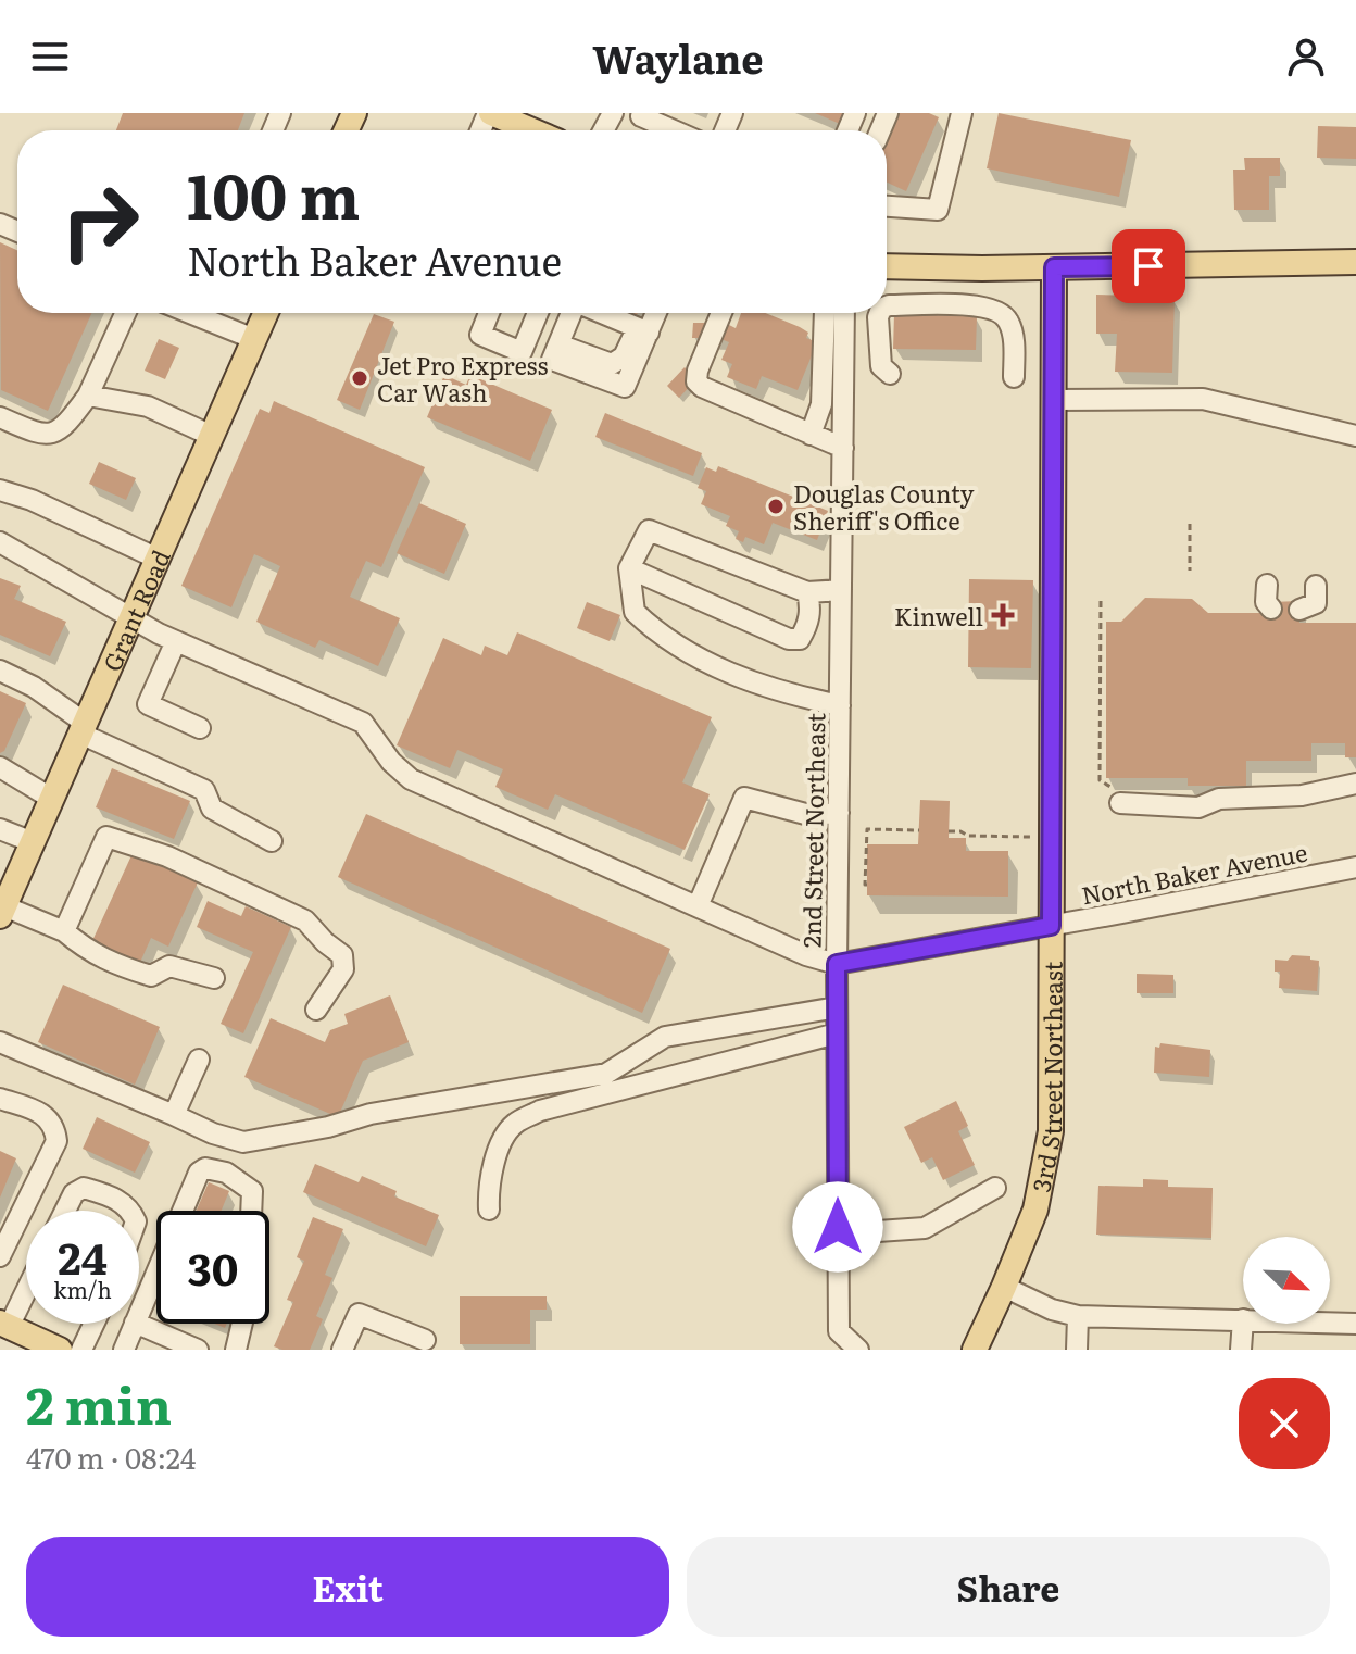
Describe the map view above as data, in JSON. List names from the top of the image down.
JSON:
{
  "streets": {
    "main road": ["Grant Road", "3rd Street Northeast"],
    "street": ["2nd Street Northeast", "North Baker Avenue"]
  },
  "crossings": [
    ["2nd Street Northeast", "North Baker Avenue"],
    ["North Baker Avenue", "3rd Street Northeast"]
  ],
  "places": {
    "other": ["Jet Pro Express Car Wash", "Douglas County Sheriff's Office"],
    "health": ["Kinwell"]
  },
  "north": "bottom right",
  "page": {
    "header": "Waylane",
    "turn": ["100 m", "North Baker Avenue"],
    "speed": "24 km/h",
    "limit": "30",
    "heading": ["2 min", "470 m · 08:24"],
    "buttons": ["Exit", "Share"]
  }
}
